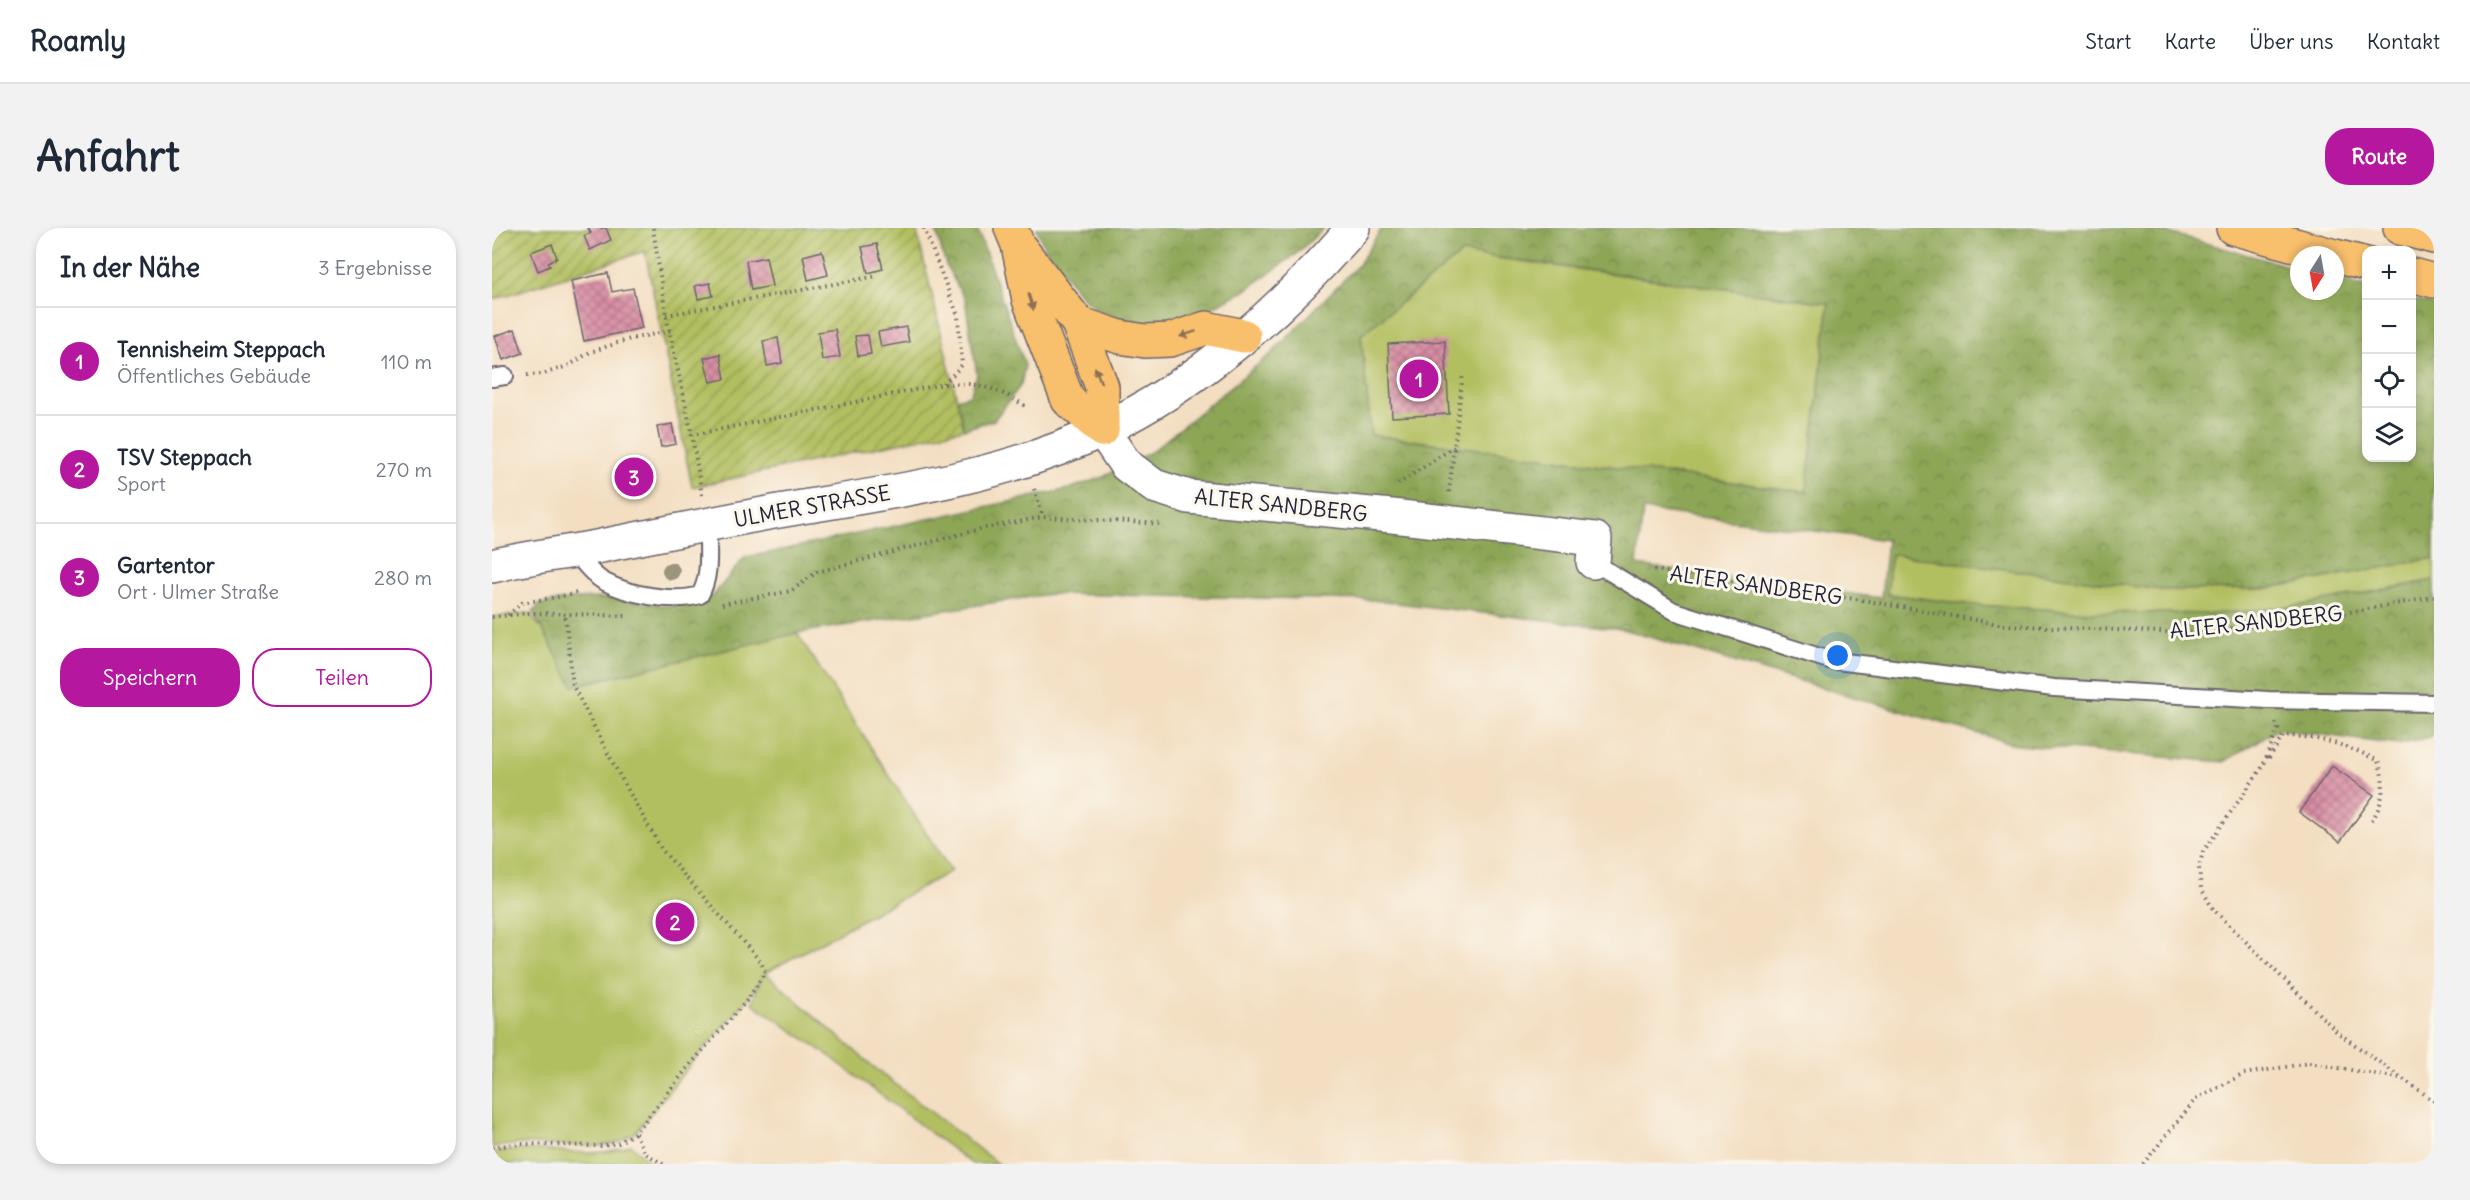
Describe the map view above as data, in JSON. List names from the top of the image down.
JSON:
{
  "streets": {
    "street": ["ALTER SANDBERG", "ULMER STRASSE"]
  },
  "crossings": [
    ["ALTER SANDBERG", "ULMER STRASSE"]
  ],
  "north": "bottom",
  "page": {
    "header": "Roamly",
    "nav": [
      "Start",
      "Karte",
      "Über uns",
      "Kontakt"
    ],
    "buttons": [
      "Route",
      ["Speichern", "Teilen"]
    ],
    "title": "Anfahrt",
    "heading": ["In der Nähe", "3 Ergebnisse"],
    "map_buttons": ["+", "−"],
    "list": [
      {
        "mark": "1",
        "name": "Tennisheim Steppach",
        "note": "Öffentliches Gebäude",
        "value": "110 m"
      },
      {
        "mark": "2",
        "name": "TSV Steppach",
        "note": "Sport",
        "value": "270 m"
      },
      {
        "mark": "3",
        "name": "Gartentor",
        "note": "Ort · Ulmer Straße",
        "value": "280 m"
      }
    ],
    "pins": ["1", "3", "2"]
  }
}
